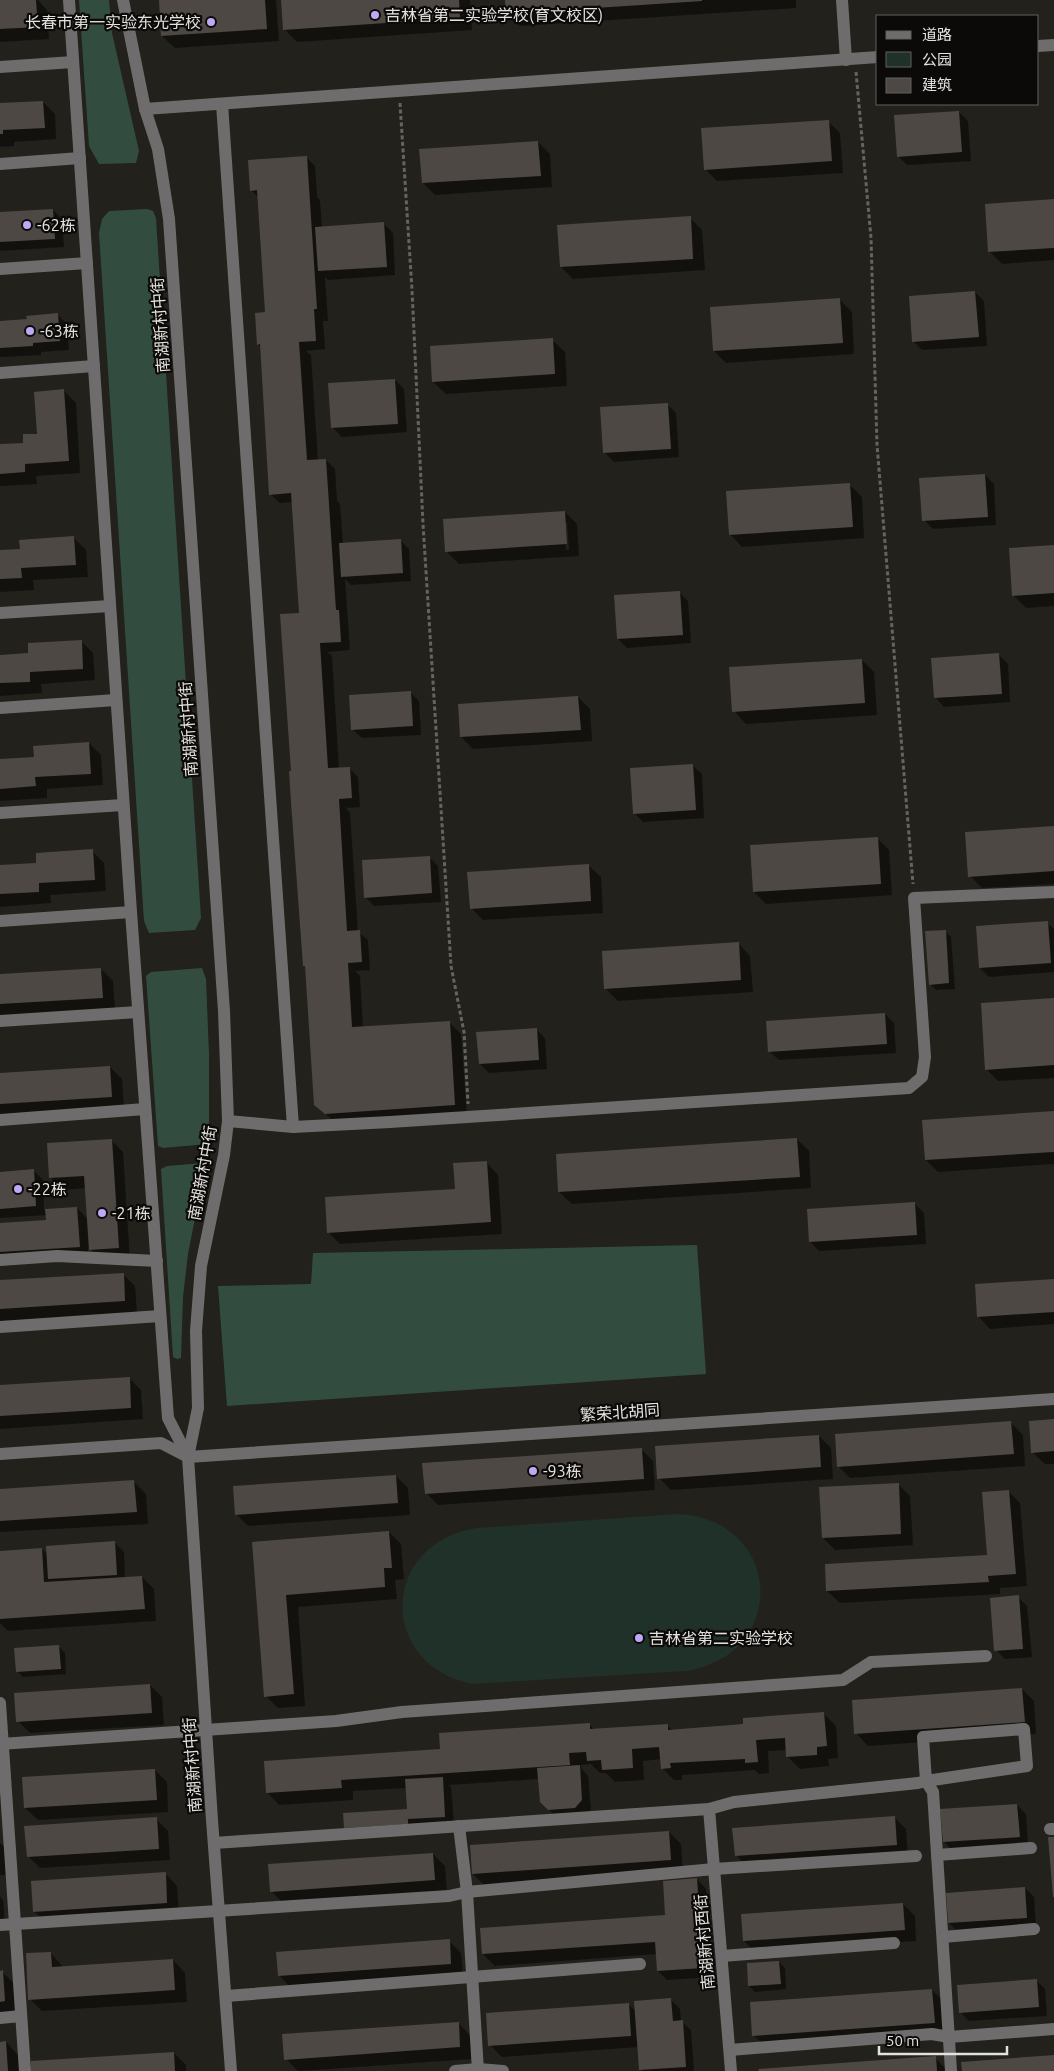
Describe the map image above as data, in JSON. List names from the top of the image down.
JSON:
{
  "streets": {
    "street": ["南湖新村中街", "繁荣北胡同", "南湖新村西街"]
  },
  "crossings": [
    ["南湖新村中街", "繁荣北胡同"]
  ],
  "places": [
    "吉林省第二实验学校(育文校区)",
    "长春市第一实验东光学校",
    "-62栋",
    "-63栋",
    "-22栋",
    "-21栋",
    "-93栋",
    "吉林省第二实验学校"
  ],
  "legend": ["道路", "公园", "建筑"],
  "scale_bar": "50 m"
}
